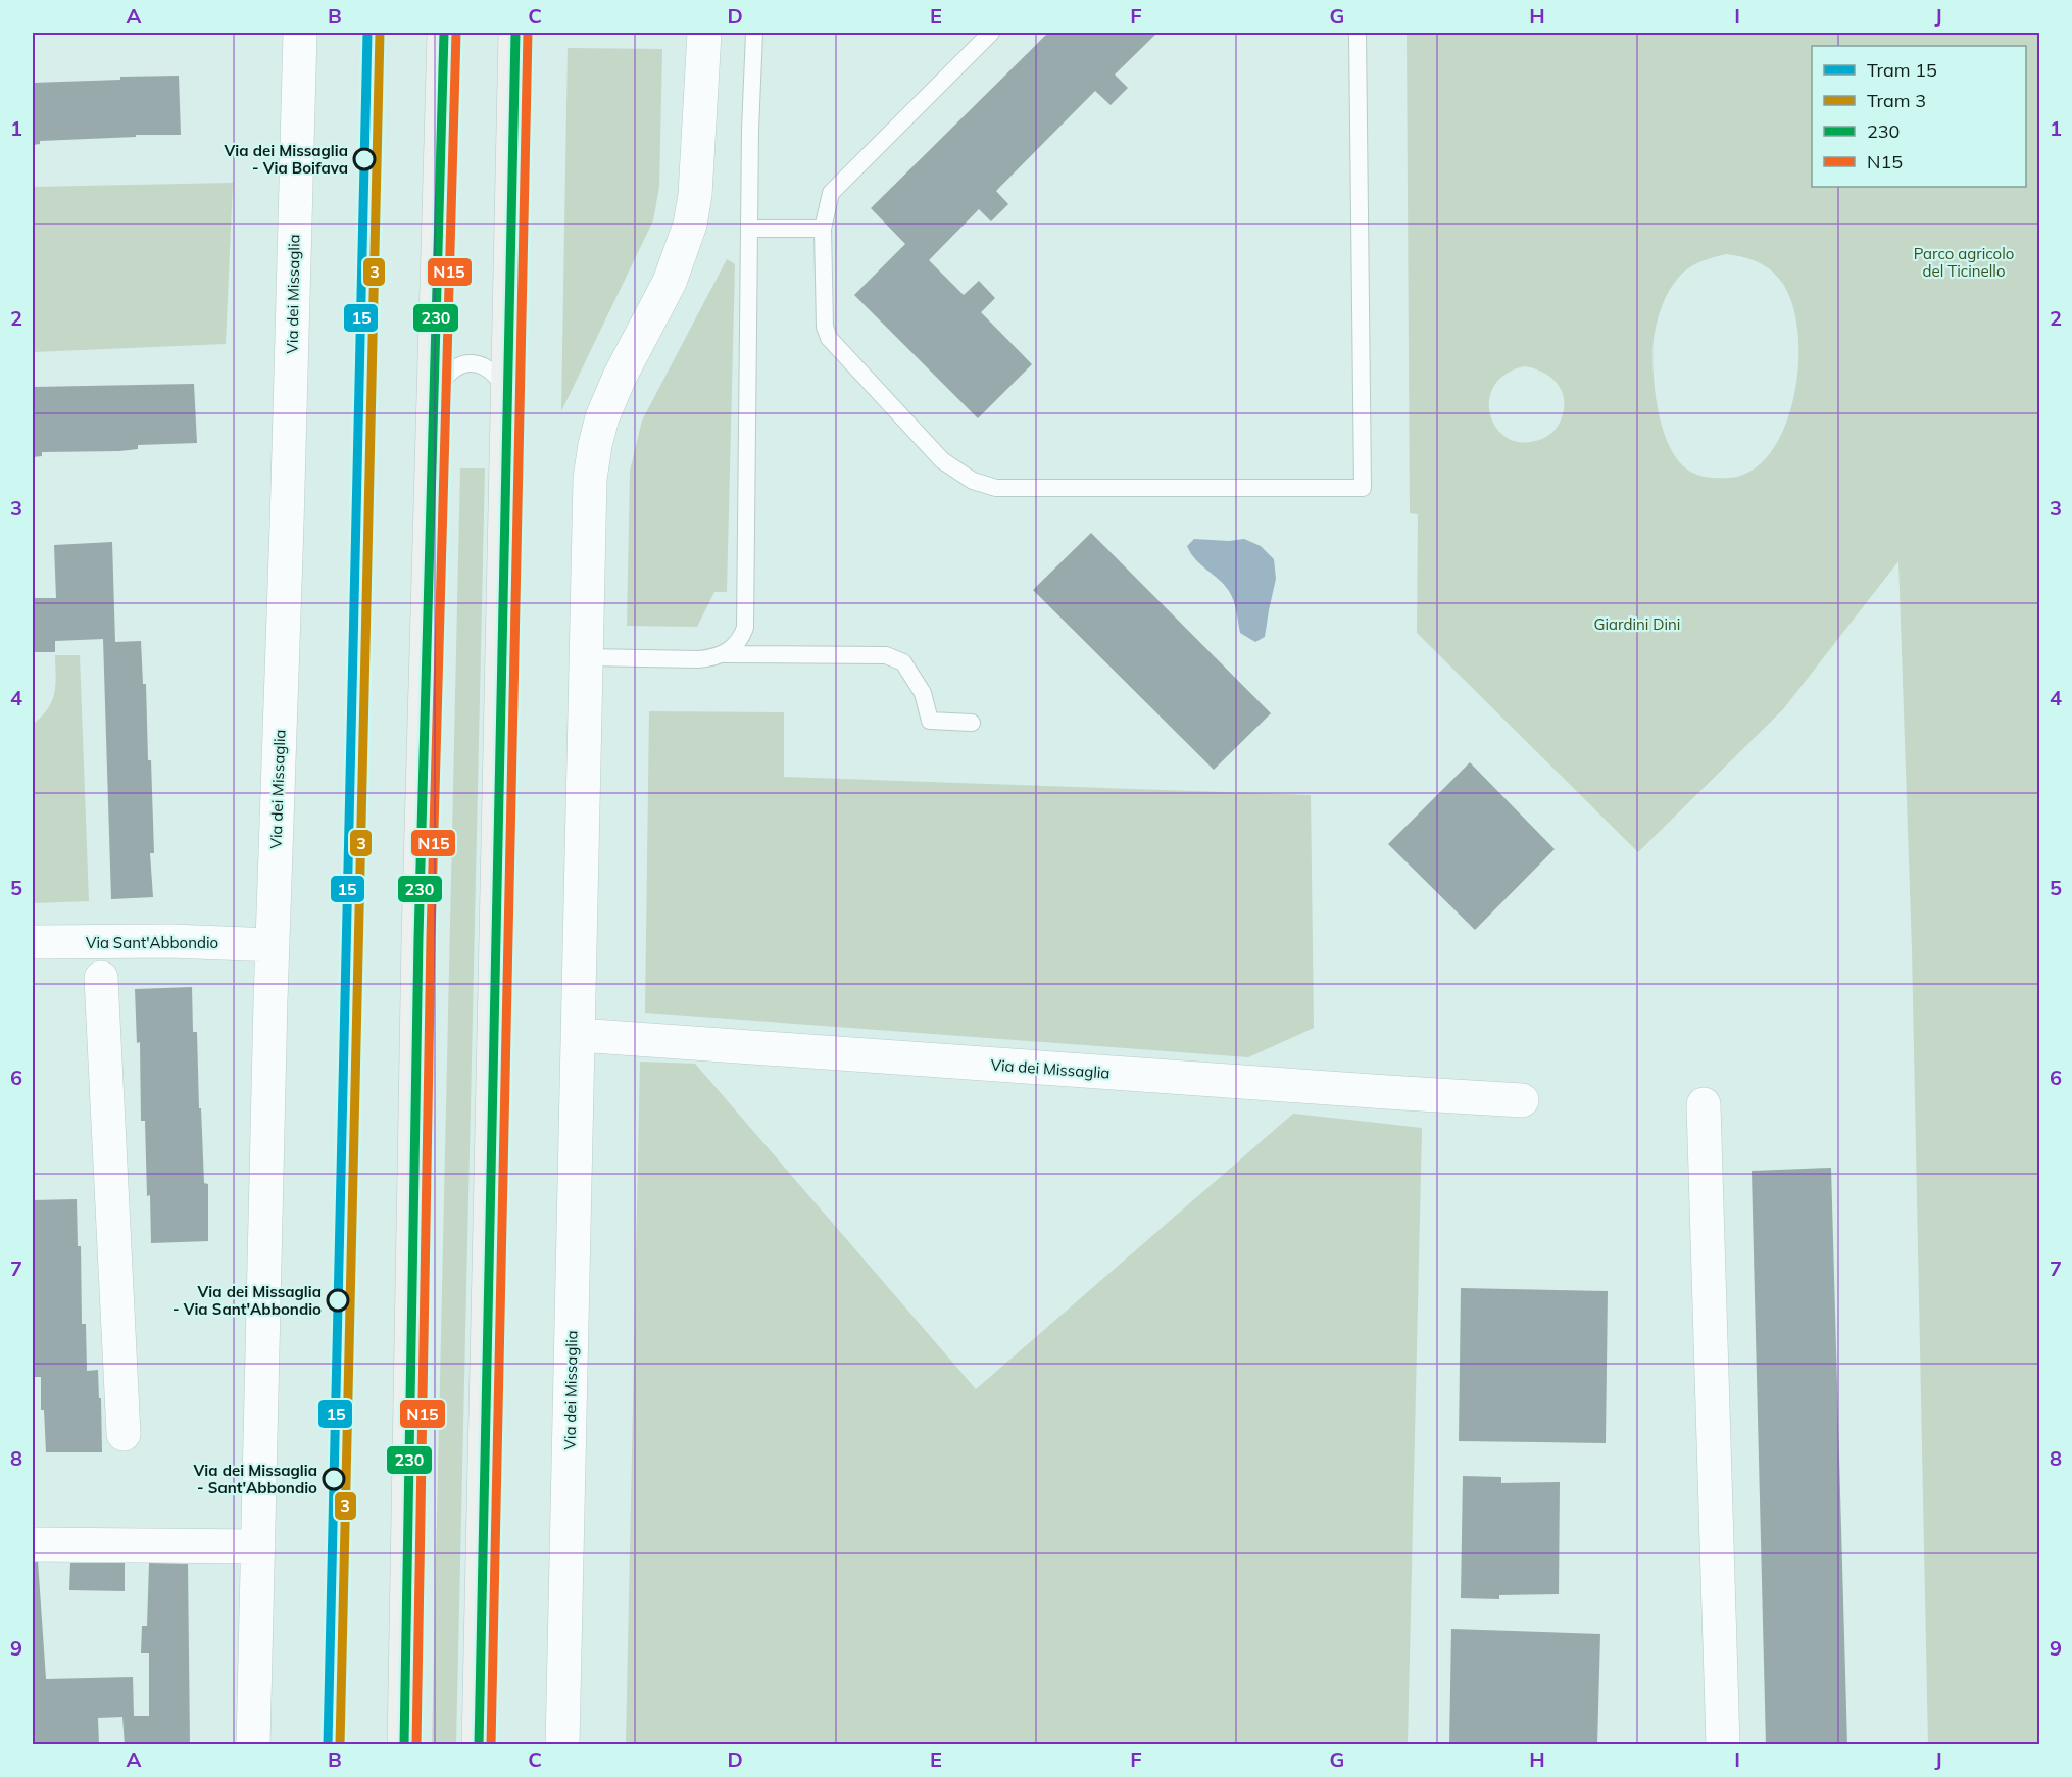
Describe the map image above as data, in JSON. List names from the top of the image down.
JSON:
{
  "streets": {
    "street": ["Via dei Missaglia", "Via Sant'Abbondio"]
  },
  "crossings": [
    ["Via dei Missaglia", "Via Sant'Abbondio"]
  ],
  "parks": ["Parco agricolo del Ticinello", "Giardini Dini"],
  "places": ["Via dei Missaglia - Via Boifava", "Via dei Missaglia - Via Sant'Abbondio", "Via dei Missaglia - Sant'Abbondio"],
  "lines": [
    "tram line 15",
    "tram line 3",
    "transit line 230",
    "transit line N15"
  ],
  "legend": [
    "Tram 15",
    "Tram 3",
    "230",
    "N15"
  ],
  "grid": {
    "columns": [
      "A",
      "B",
      "C",
      "D",
      "E",
      "F",
      "G",
      "H",
      "I",
      "J"
    ],
    "rows": [
      "1",
      "2",
      "3",
      "4",
      "5",
      "6",
      "7",
      "8",
      "9"
    ]
  }
}
